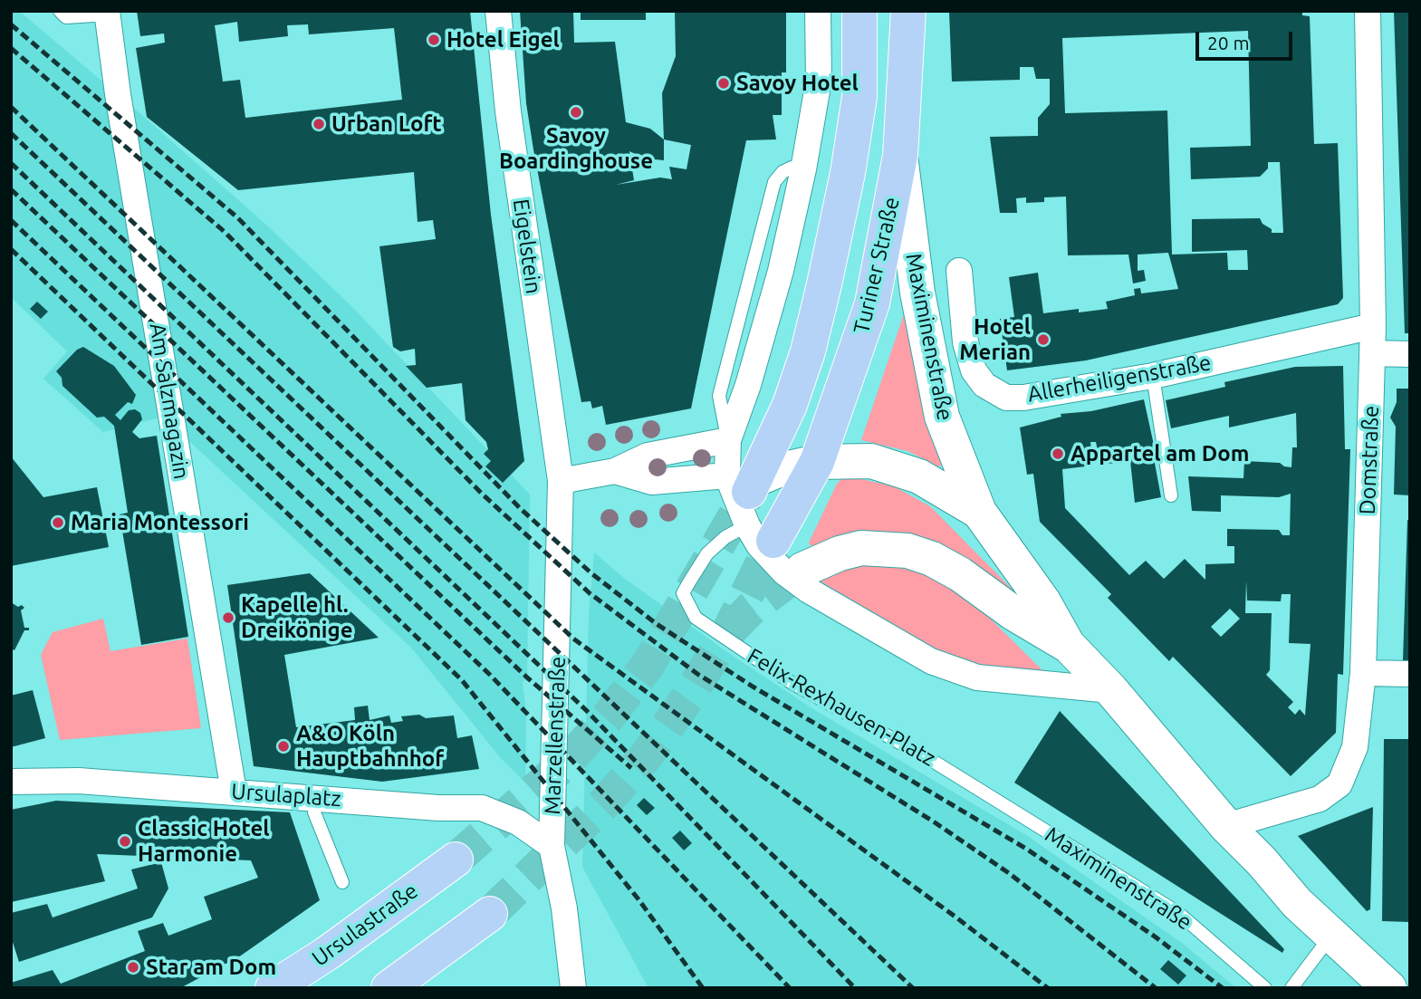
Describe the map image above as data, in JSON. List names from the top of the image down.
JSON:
{
  "streets": {
    "main road": ["Turiner Straße", "Maximinenstraße", "Ursulastraße"],
    "street": [
      "Eigelstein",
      "Allerheiligenstraße",
      "Am Salzmagazin",
      "Domstraße",
      "Marzellenstraße",
      "Ursulaplatz"
    ],
    "lane": ["Felix-Rexhausen-Platz"]
  },
  "crossings": [
    ["Eigelstein", "Marzellenstraße"],
    ["Turiner Straße", "Maximinenstraße"],
    ["Turiner Straße", "Felix-Rexhausen-Platz"],
    ["Maximinenstraße", "Domstraße"],
    ["Maximinenstraße", "Felix-Rexhausen-Platz"],
    ["Allerheiligenstraße", "Domstraße"],
    ["Am Salzmagazin", "Ursulaplatz"],
    ["Marzellenstraße", "Ursulaplatz"]
  ],
  "places": [
    "Hotel Eigel",
    "Savoy Hotel",
    "Savoy Boardinghouse",
    "Urban Loft",
    "Hotel Merian",
    "Appartel am Dom",
    "Maria Montessori",
    "Kapelle hl. Dreikönige",
    "A&O Köln Hauptbahnhof",
    "Classic Hotel Harmonie",
    "Star am Dom"
  ],
  "scale_bar": "20 m"
}
